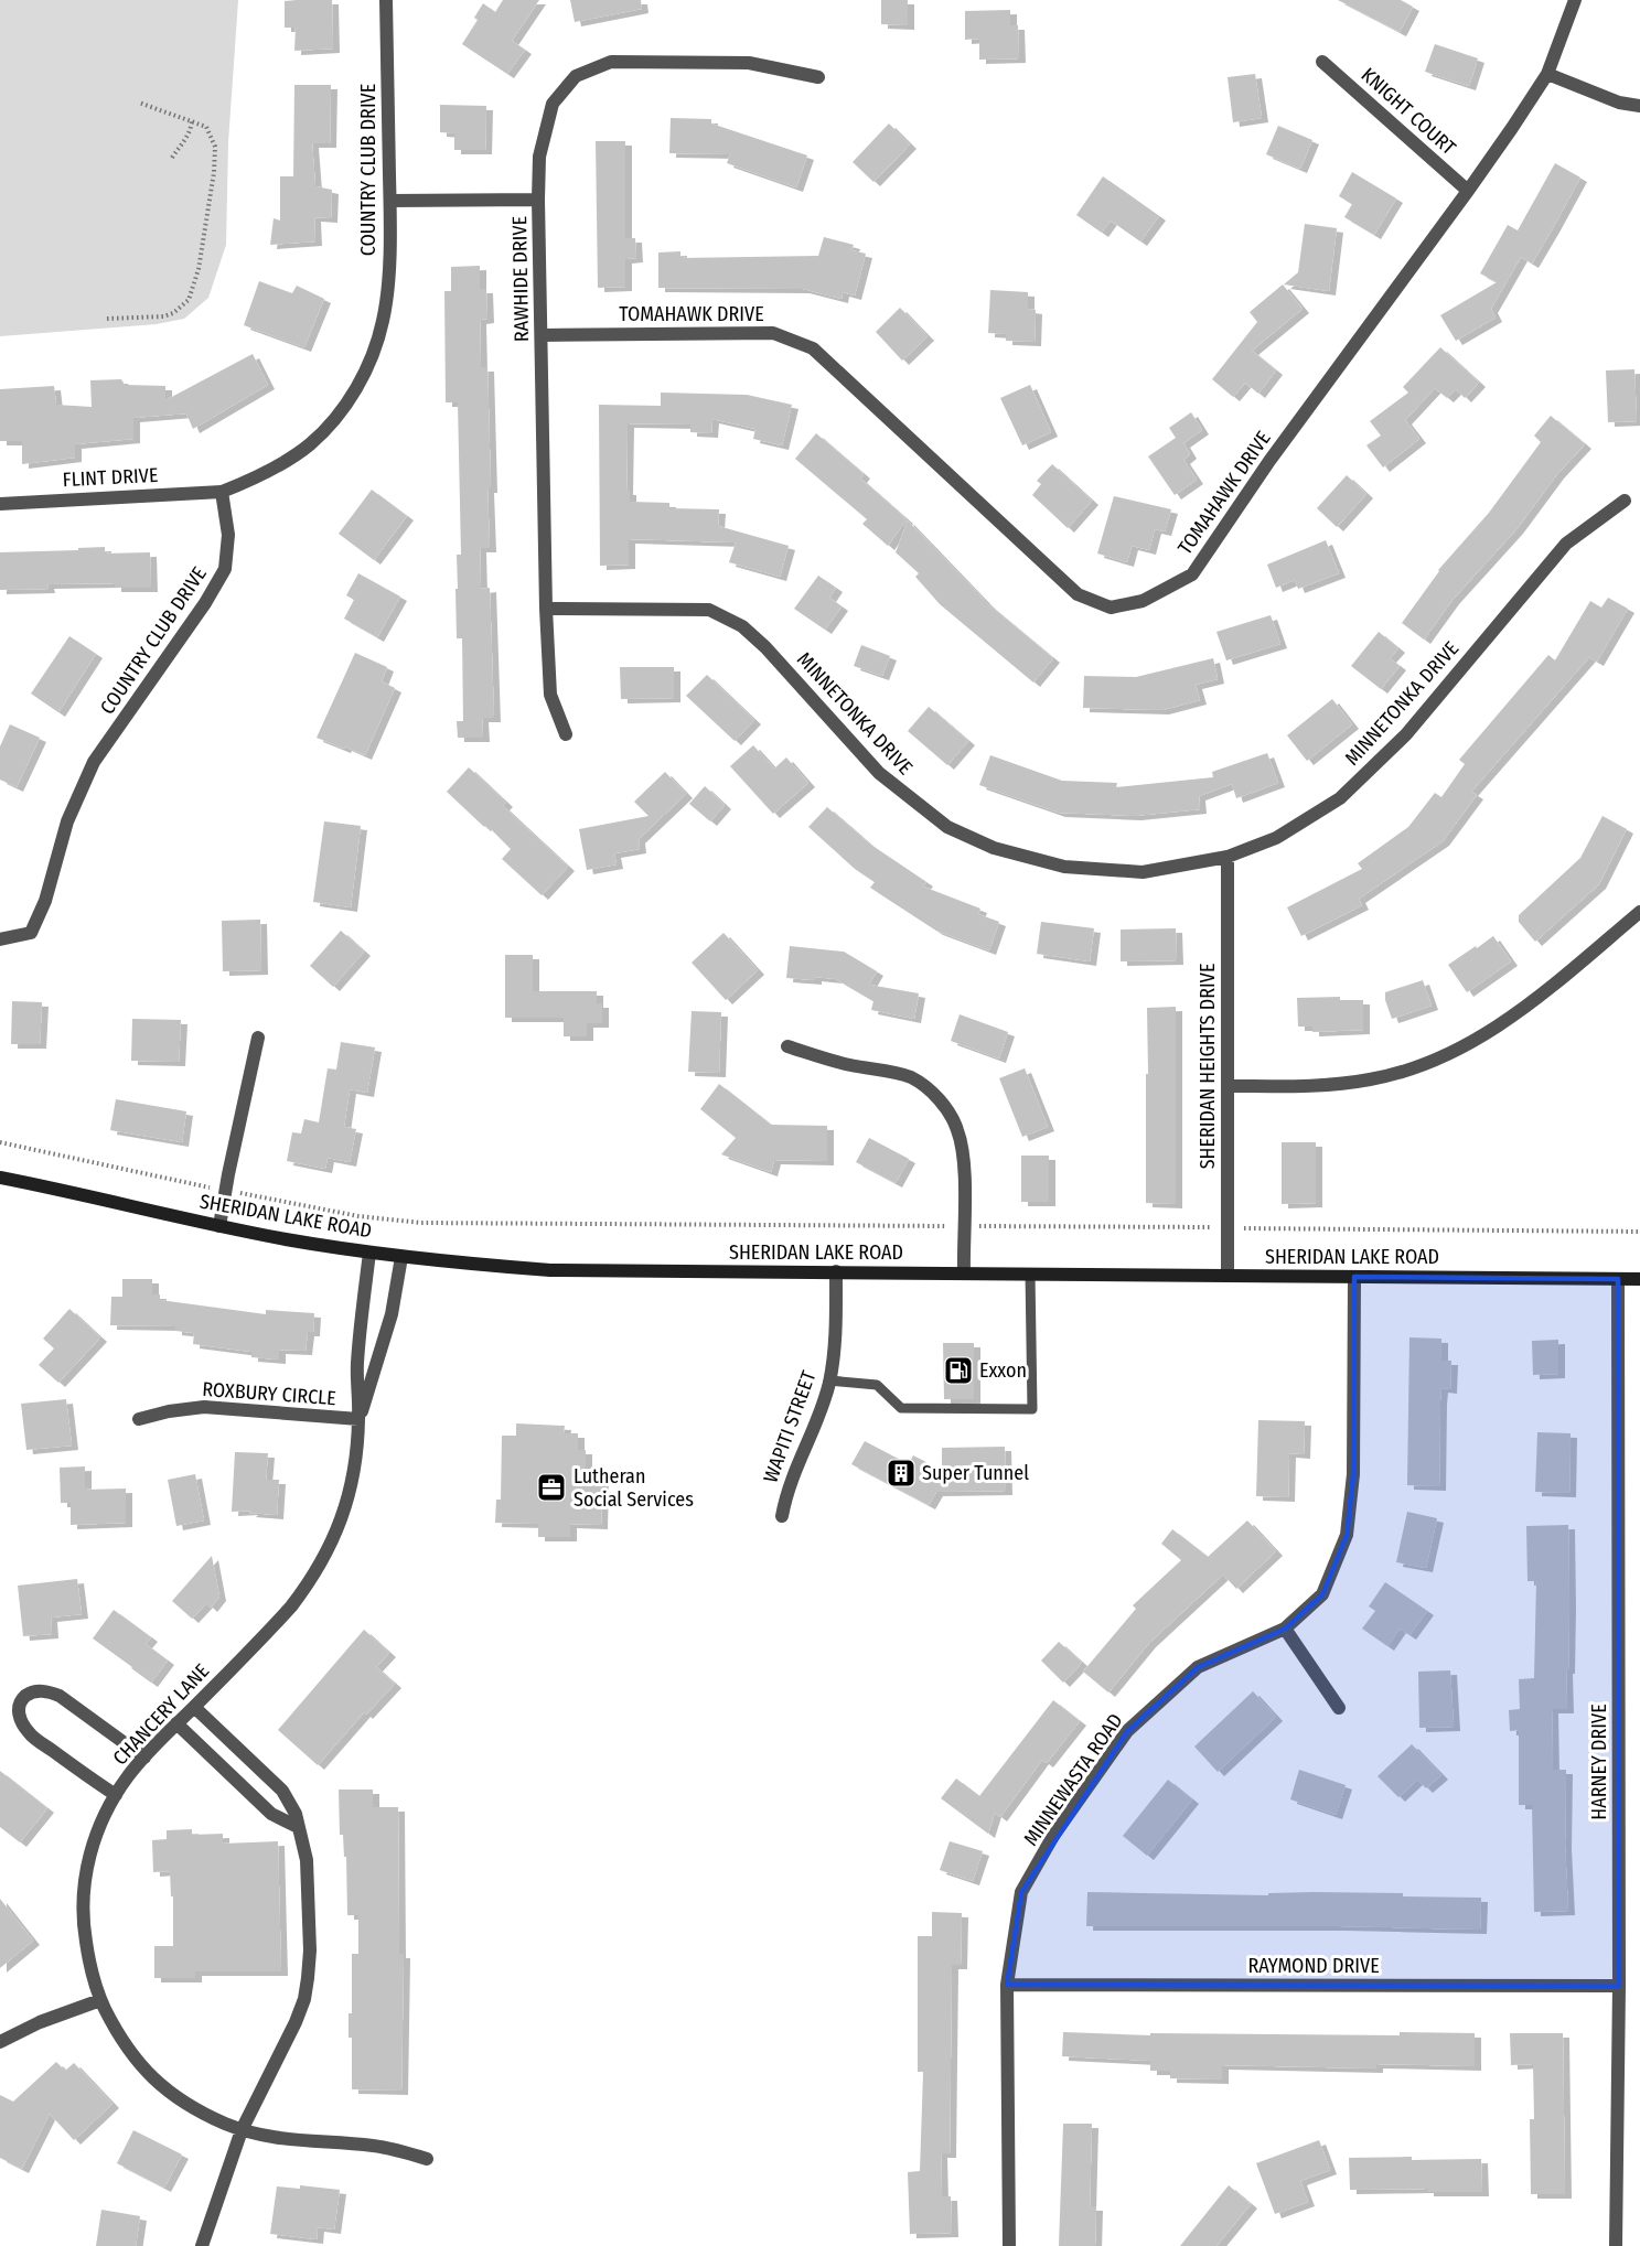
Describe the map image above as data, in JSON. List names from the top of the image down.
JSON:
{
  "streets": {
    "main road": ["SHERIDAN LAKE ROAD"],
    "street": [
      "KNIGHT COURT",
      "COUNTRY CLUB DRIVE",
      "RAWHIDE DRIVE",
      "TOMAHAWK DRIVE",
      "FLINT DRIVE",
      "MINNETONKA DRIVE",
      "SHERIDAN HEIGHTS DRIVE",
      "ROXBURY CIRCLE",
      "WAPITI STREET",
      "CHANCERY LANE",
      "HARNEY DRIVE",
      "MINNEWASTA ROAD",
      "RAYMOND DRIVE"
    ]
  },
  "crossings": [
    ["KNIGHT COURT", "TOMAHAWK DRIVE"],
    ["COUNTRY CLUB DRIVE", "FLINT DRIVE"],
    ["RAWHIDE DRIVE", "TOMAHAWK DRIVE"],
    ["RAWHIDE DRIVE", "MINNETONKA DRIVE"],
    ["MINNETONKA DRIVE", "SHERIDAN HEIGHTS DRIVE"],
    ["SHERIDAN HEIGHTS DRIVE", "SHERIDAN LAKE ROAD"],
    ["SHERIDAN LAKE ROAD", "WAPITI STREET"],
    ["SHERIDAN LAKE ROAD", "CHANCERY LANE"],
    ["SHERIDAN LAKE ROAD", "HARNEY DRIVE"],
    ["SHERIDAN LAKE ROAD", "MINNEWASTA ROAD"],
    ["ROXBURY CIRCLE", "CHANCERY LANE"],
    ["HARNEY DRIVE", "RAYMOND DRIVE"],
    ["MINNEWASTA ROAD", "RAYMOND DRIVE"]
  ],
  "places": {
    "fuel station": ["Exxon"],
    "building": ["Super Tunnel"],
    "office": ["Lutheran Social Services"]
  }
}
